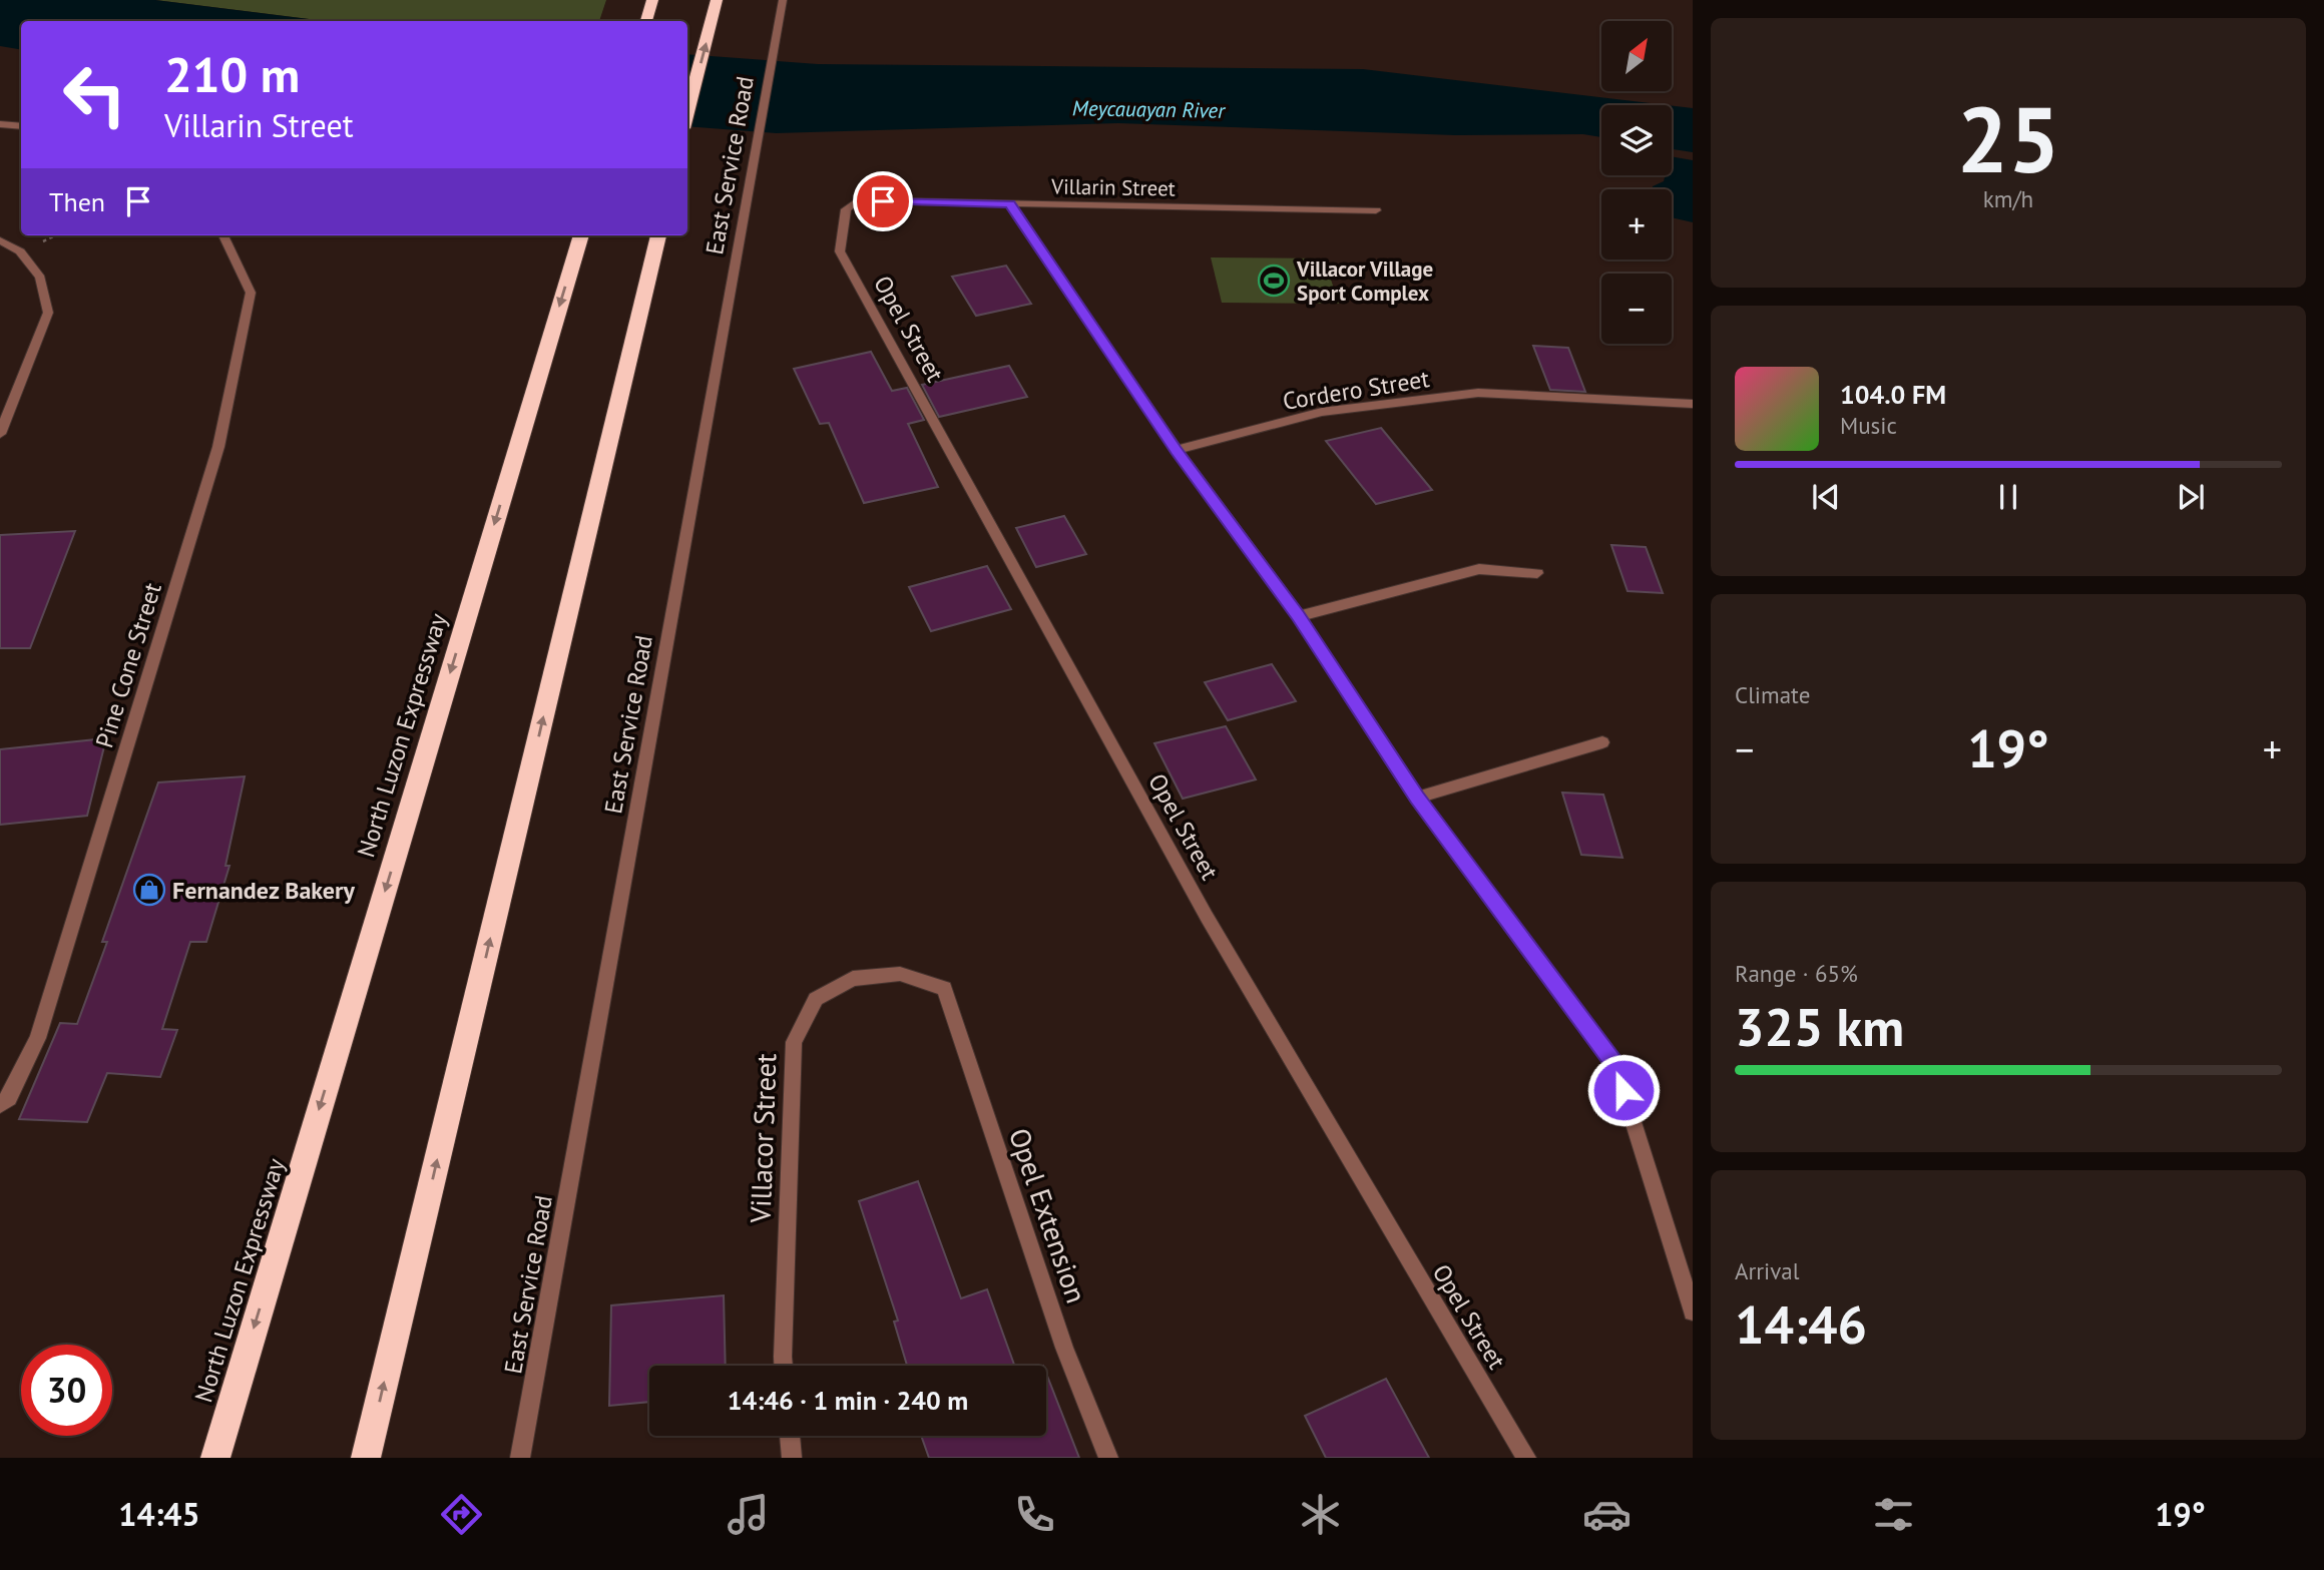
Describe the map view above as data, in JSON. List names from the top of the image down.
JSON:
{
  "streets": {
    "highway": ["North Luzon Expressway"],
    "street": [
      "East Service Road",
      "Villarin Street",
      "Opel Street",
      "Cordero Street",
      "Pine Cone Street",
      "Villacor Street",
      "Opel Extension"
    ]
  },
  "crossings": [
    ["Villarin Street", "Opel Street"],
    ["Villacor Street", "Opel Extension"]
  ],
  "water": ["Meycauayan River"],
  "places": {
    "sports": ["Villacor Village Sport Complex"],
    "shop": ["Fernandez Bakery"]
  },
  "north": "top right",
  "page": {
    "tile": [
      ["25", "km/h"],
      "Climate",
      ["Range · 65%", "325 km"],
      ["Arrival", "14:46"]
    ],
    "map_buttons": ["+", "−"],
    "turn": ["210 m", "Villarin Street"],
    "then": "Then",
    "song": ["104.0 FM", "Music"],
    "heat": ["−", "19°", "+"],
    "limit": "30",
    "trip": "14:46 · 1 min · 240 m",
    "tabs": ["14:45", "19°"]
  }
}
